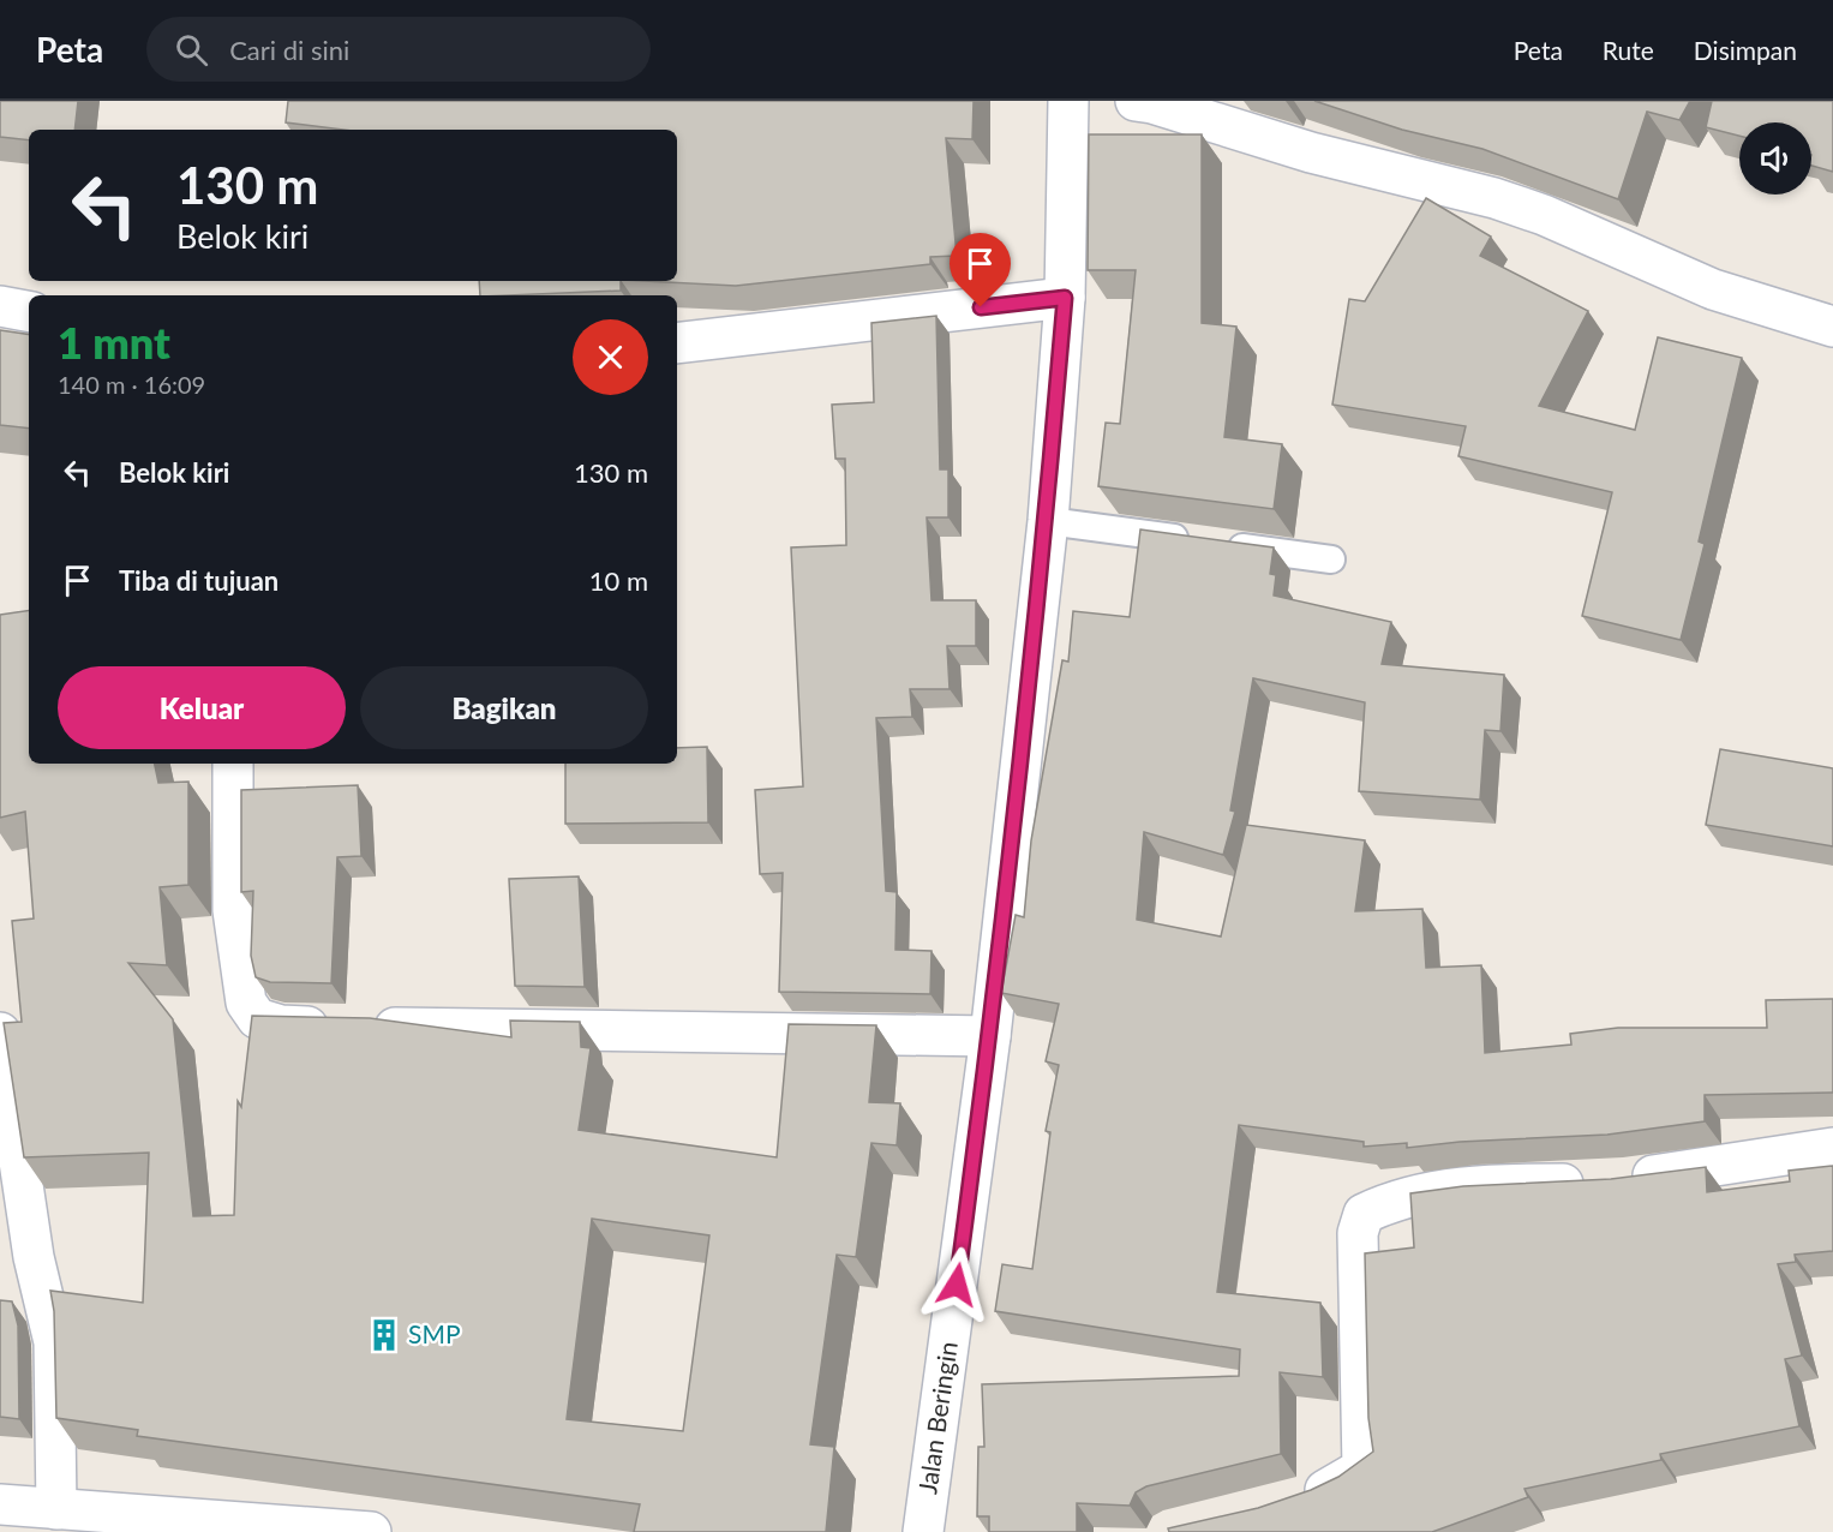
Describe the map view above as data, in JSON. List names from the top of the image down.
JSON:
{
  "streets": {
    "street": ["Jalan Beringin"]
  },
  "places": {
    "building": ["SMP"]
  },
  "page": {
    "header": "Peta",
    "search": "Cari di sini",
    "nav": ["Peta", "Rute", "Disimpan"],
    "turn": ["130 m", "Belok kiri"],
    "heading": ["1 mnt", "140 m · 16:09"],
    "list": [
      {
        "name": "Belok kiri",
        "value": "130 m"
      },
      {
        "name": "Tiba di tujuan",
        "value": "10 m"
      }
    ],
    "buttons": ["Keluar", "Bagikan"]
  }
}
